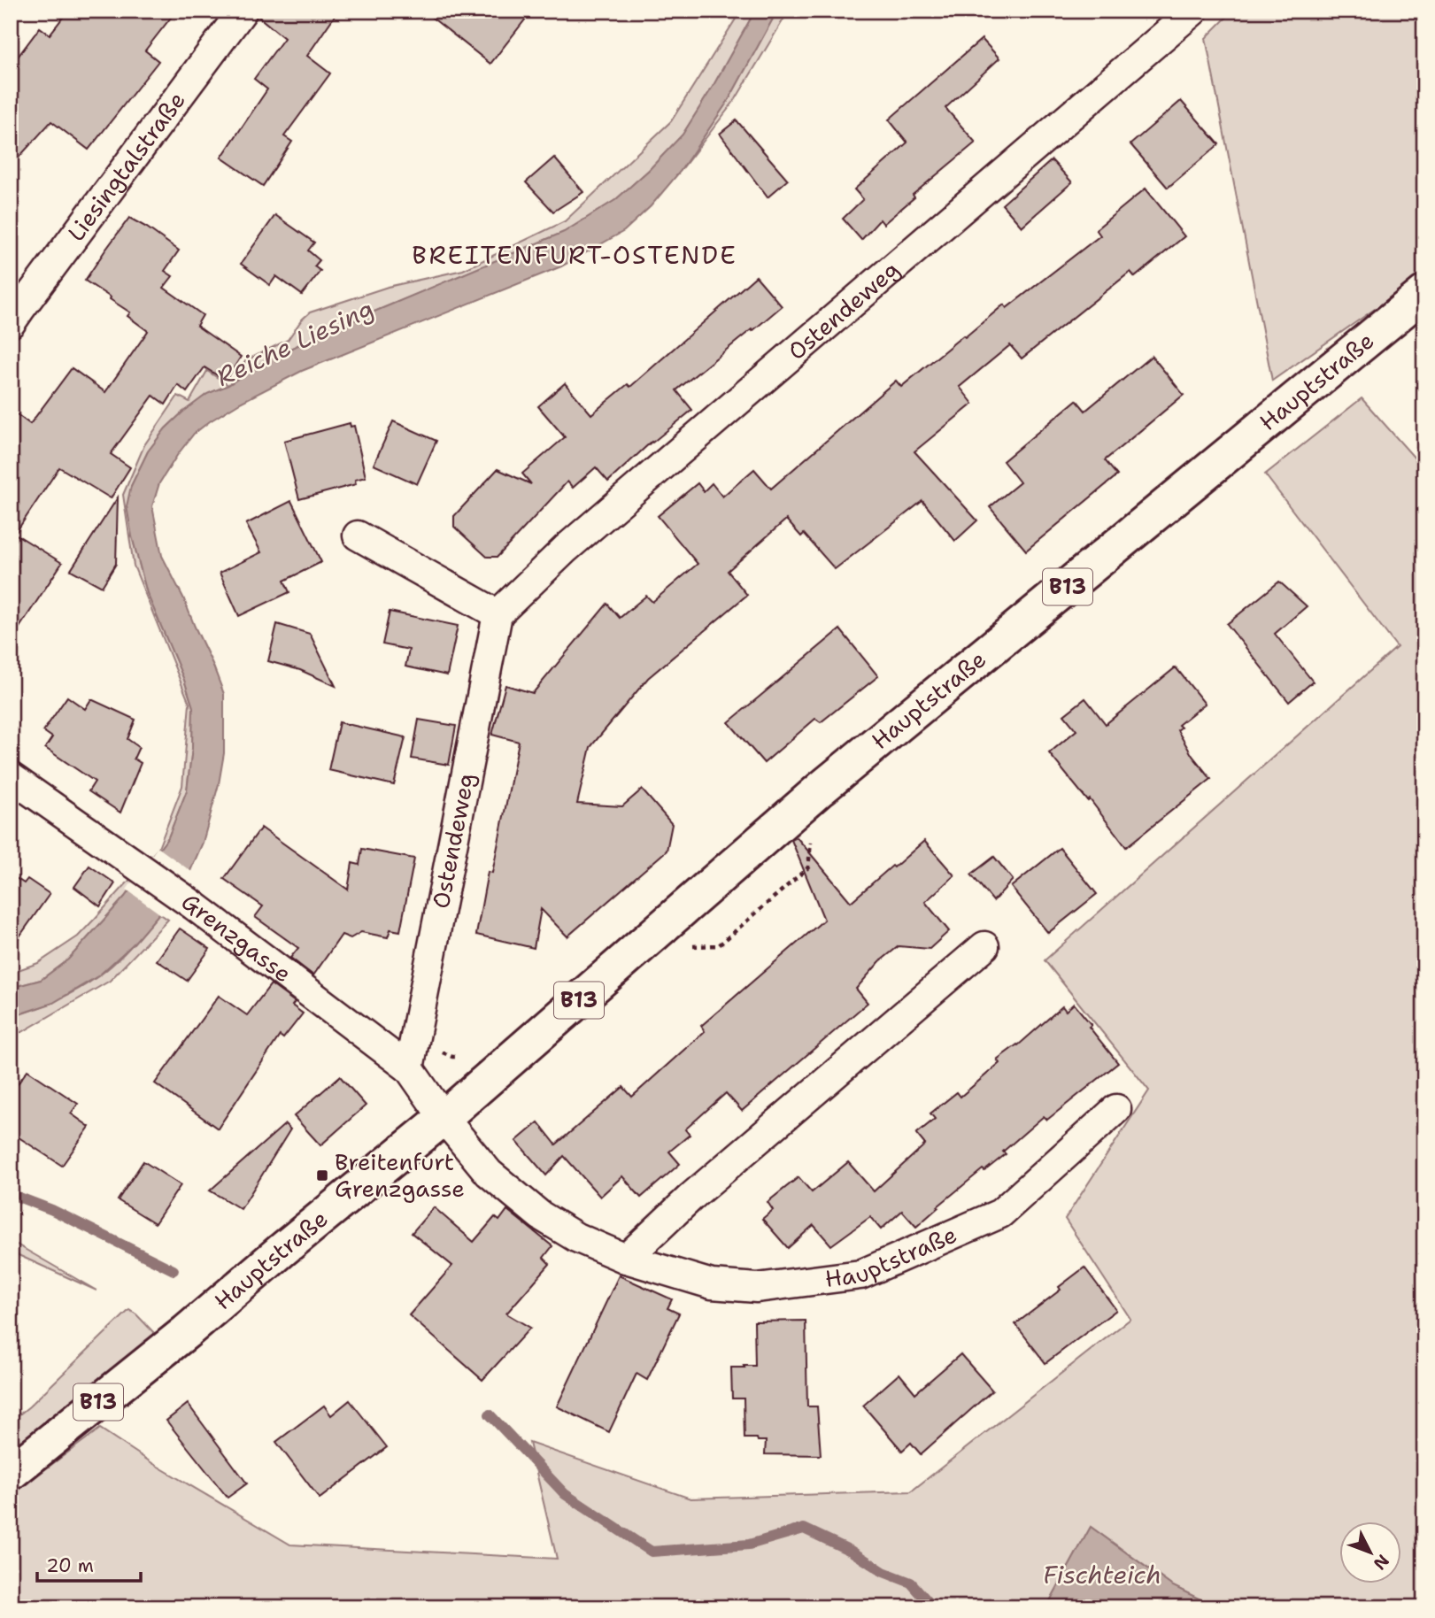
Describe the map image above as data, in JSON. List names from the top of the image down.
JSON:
{
  "streets": {
    "main road": ["Hauptstraße", "B13"],
    "street": ["Liesingtalstraße", "Ostendeweg", "Grenzgasse"]
  },
  "crossings": [
    ["Ostendeweg", "Grenzgasse"],
    ["Hauptstraße", "Grenzgasse"]
  ],
  "districts": ["BREITENFURT-OSTENDE"],
  "water": ["Reiche Liesing", "Fischteich"],
  "places": {
    "transit": ["Breitenfurt Grenzgasse"]
  },
  "scale_bar": "20 m",
  "north": "bottom right"
}
